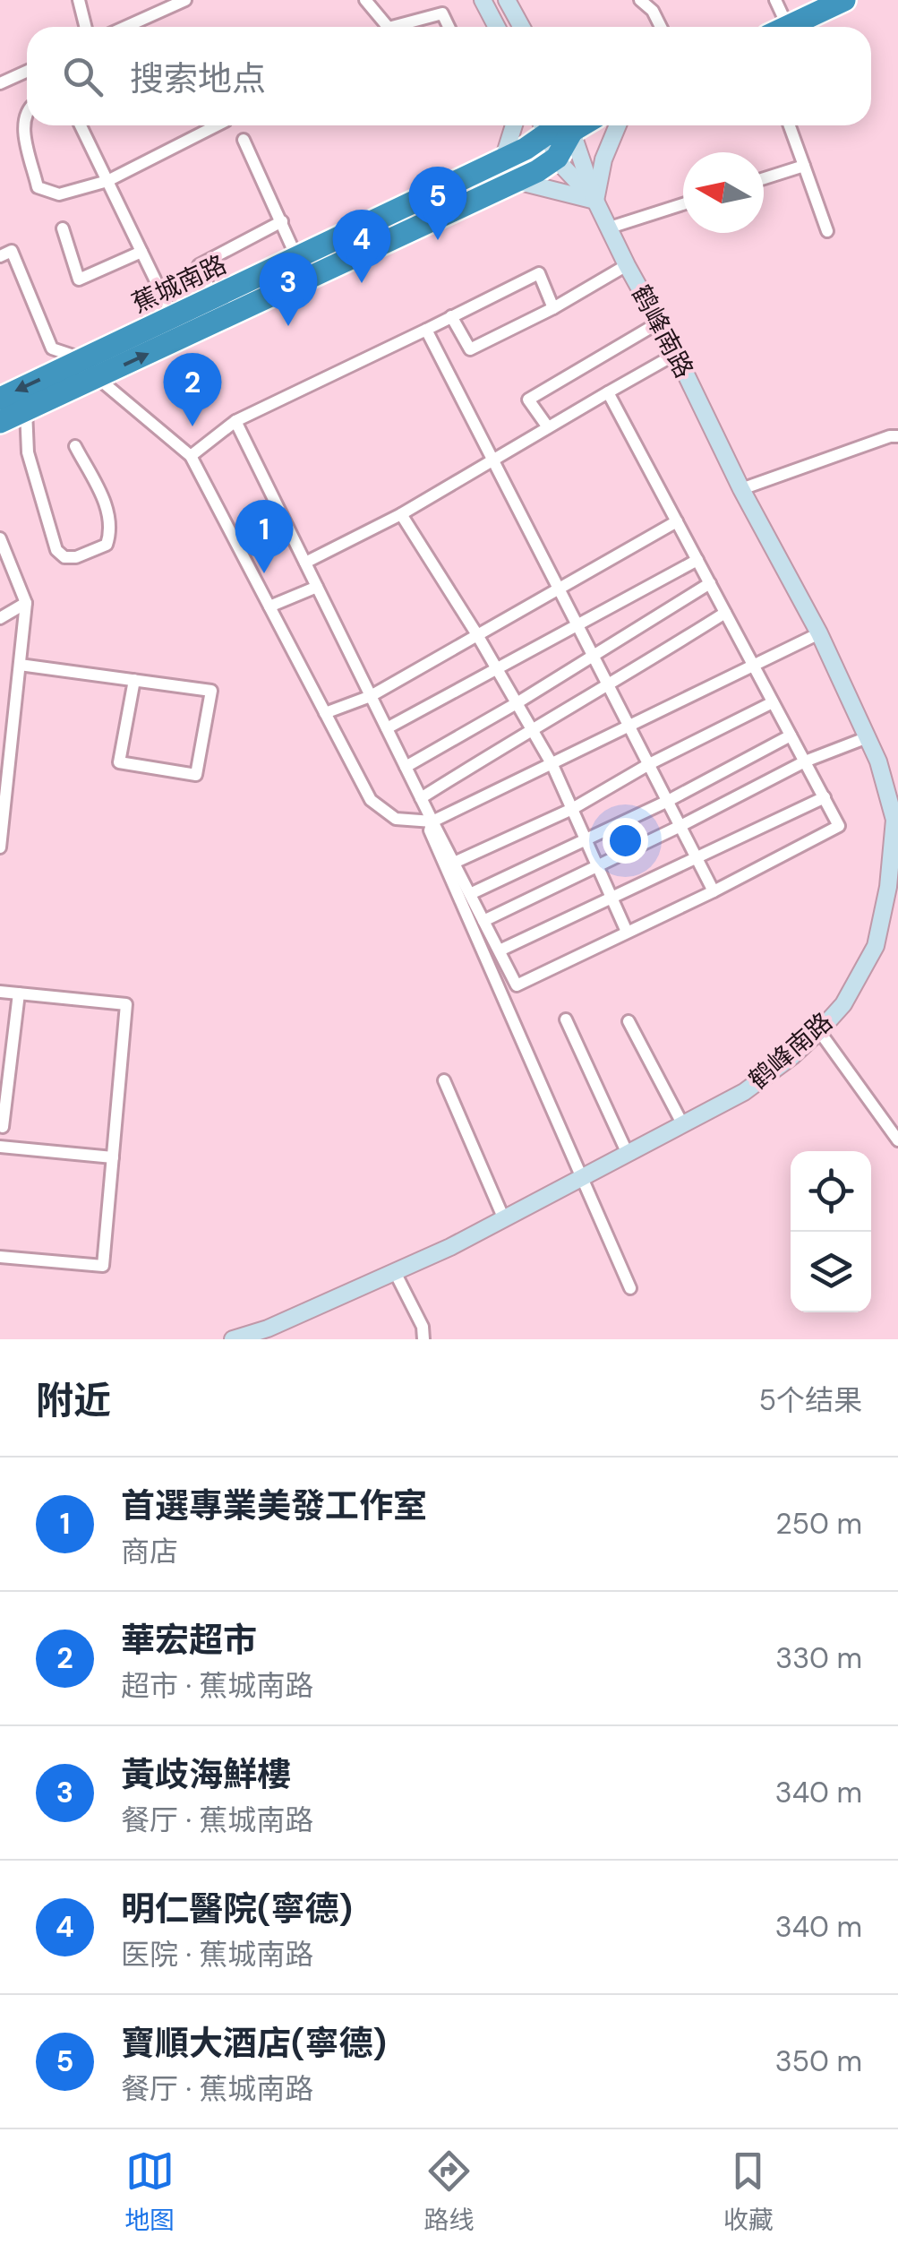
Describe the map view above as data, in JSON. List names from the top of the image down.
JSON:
{
  "streets": {
    "highway": ["蕉城南路"],
    "street": ["鹤峰南路"]
  },
  "north": "left",
  "page": {
    "search": "搜索地点",
    "pins": [
      "5",
      "4",
      "3",
      "2",
      "1"
    ],
    "heading": ["附近", "5个结果"],
    "list": [
      {
        "mark": "1",
        "name": "首選專業美發工作室",
        "note": "商店",
        "value": "250 m"
      },
      {
        "mark": "2",
        "name": "華宏超市",
        "note": "超市 · 蕉城南路",
        "value": "330 m"
      },
      {
        "mark": "3",
        "name": "黃歧海鮮樓",
        "note": "餐厅 · 蕉城南路",
        "value": "340 m"
      },
      {
        "mark": "4",
        "name": "明仁醫院(寧德)",
        "note": "医院 · 蕉城南路",
        "value": "340 m"
      },
      {
        "mark": "5",
        "name": "寶順大酒店(寧德)",
        "note": "餐厅 · 蕉城南路",
        "value": "350 m"
      }
    ],
    "nav": ["地图", "路线", "收藏"]
  }
}
